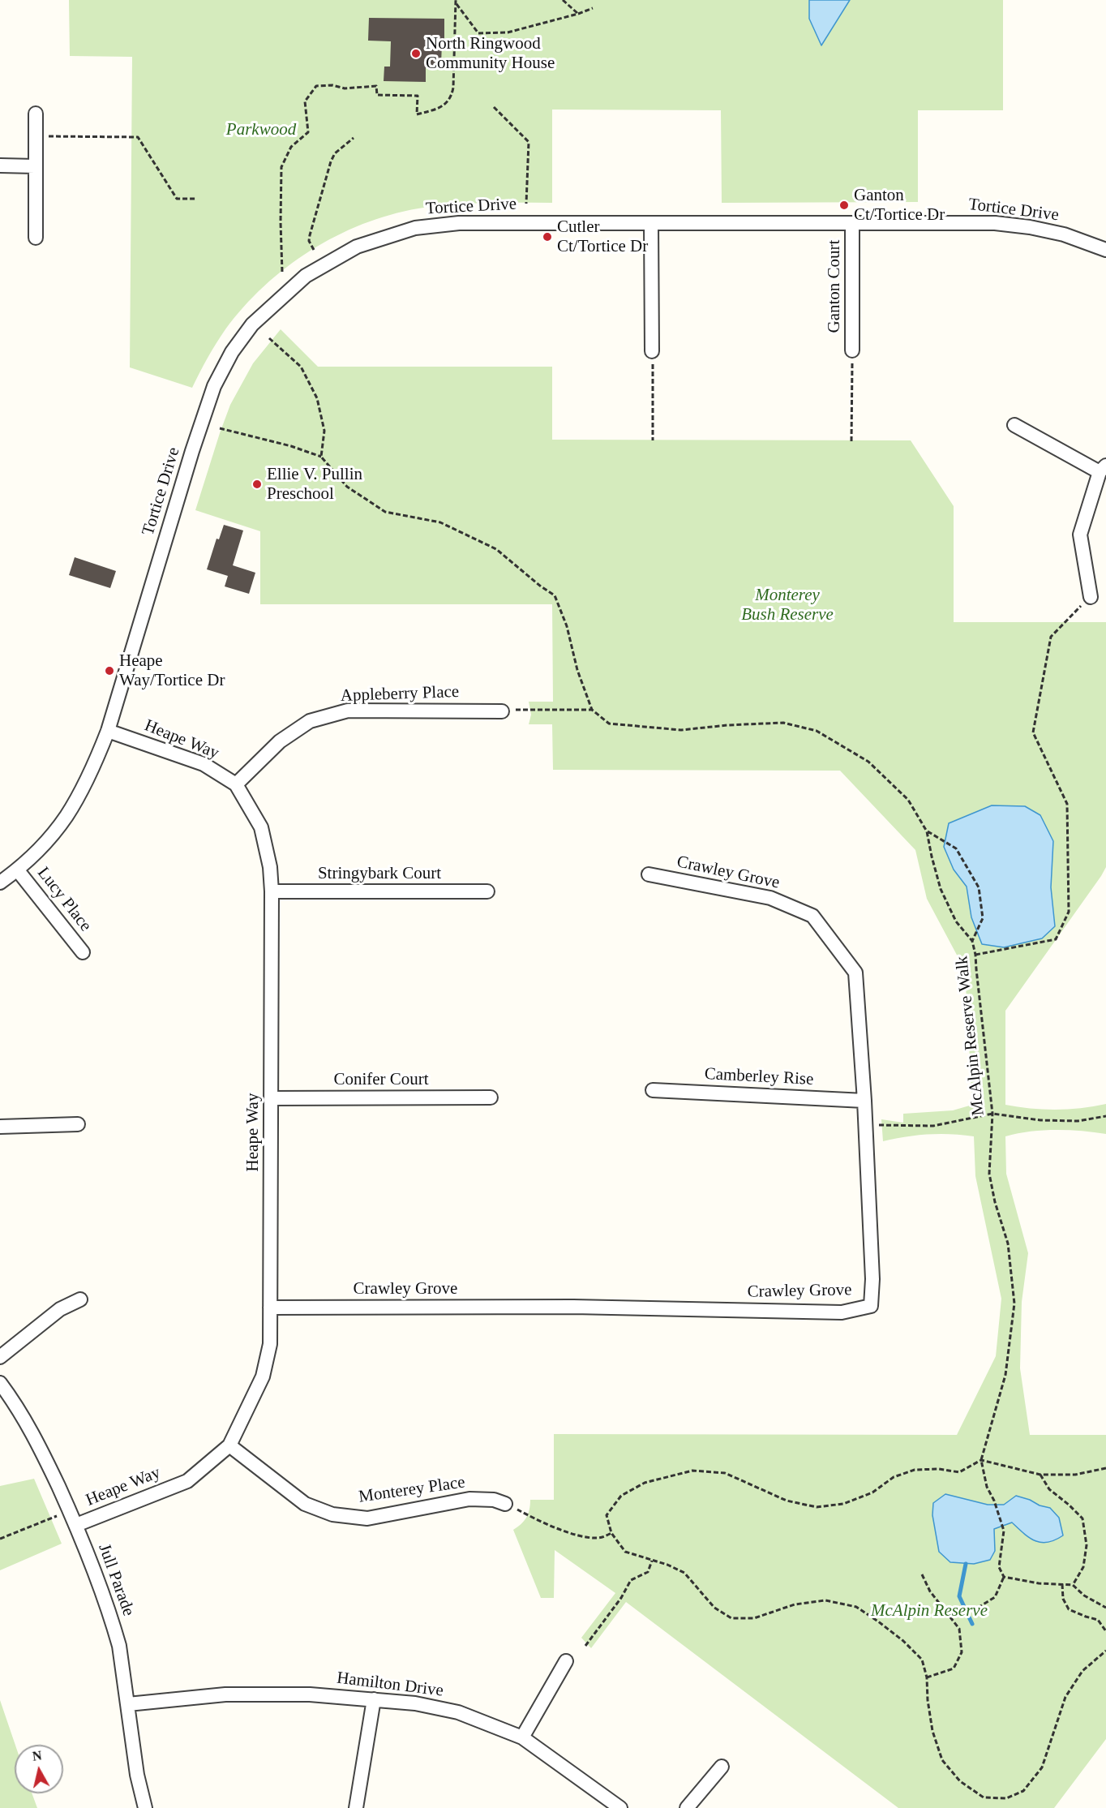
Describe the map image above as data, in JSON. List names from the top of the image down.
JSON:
{
  "streets": {
    "street": [
      "Tortice Drive",
      "Ganton Court",
      "Appleberry Place",
      "Heape Way",
      "Crawley Grove",
      "Stringybark Court",
      "Lucy Place",
      "Camberley Rise",
      "Conifer Court",
      "Monterey Place",
      "Jull Parade",
      "Hamilton Drive"
    ],
    "path": ["McAlpin Reserve Walk"]
  },
  "crossings": [
    ["Tortice Drive", "Ganton Court"],
    ["Tortice Drive", "Heape Way"],
    ["Tortice Drive", "Lucy Place"],
    ["Appleberry Place", "Heape Way"],
    ["Heape Way", "Crawley Grove"],
    ["Heape Way", "Stringybark Court"],
    ["Heape Way", "Conifer Court"],
    ["Heape Way", "Monterey Place"],
    ["Heape Way", "Jull Parade"],
    ["Crawley Grove", "Camberley Rise"],
    ["Jull Parade", "Hamilton Drive"]
  ],
  "parks": ["Parkwood", "Monterey Bush Reserve", "McAlpin Reserve"],
  "places": [
    "North Ringwood Community House",
    "Ganton Ct/Tortice Dr",
    "Cutler Ct/Tortice Dr",
    "Ellie V. Pullin Preschool",
    "Heape Way/Tortice Dr"
  ],
  "north": "top"
}
